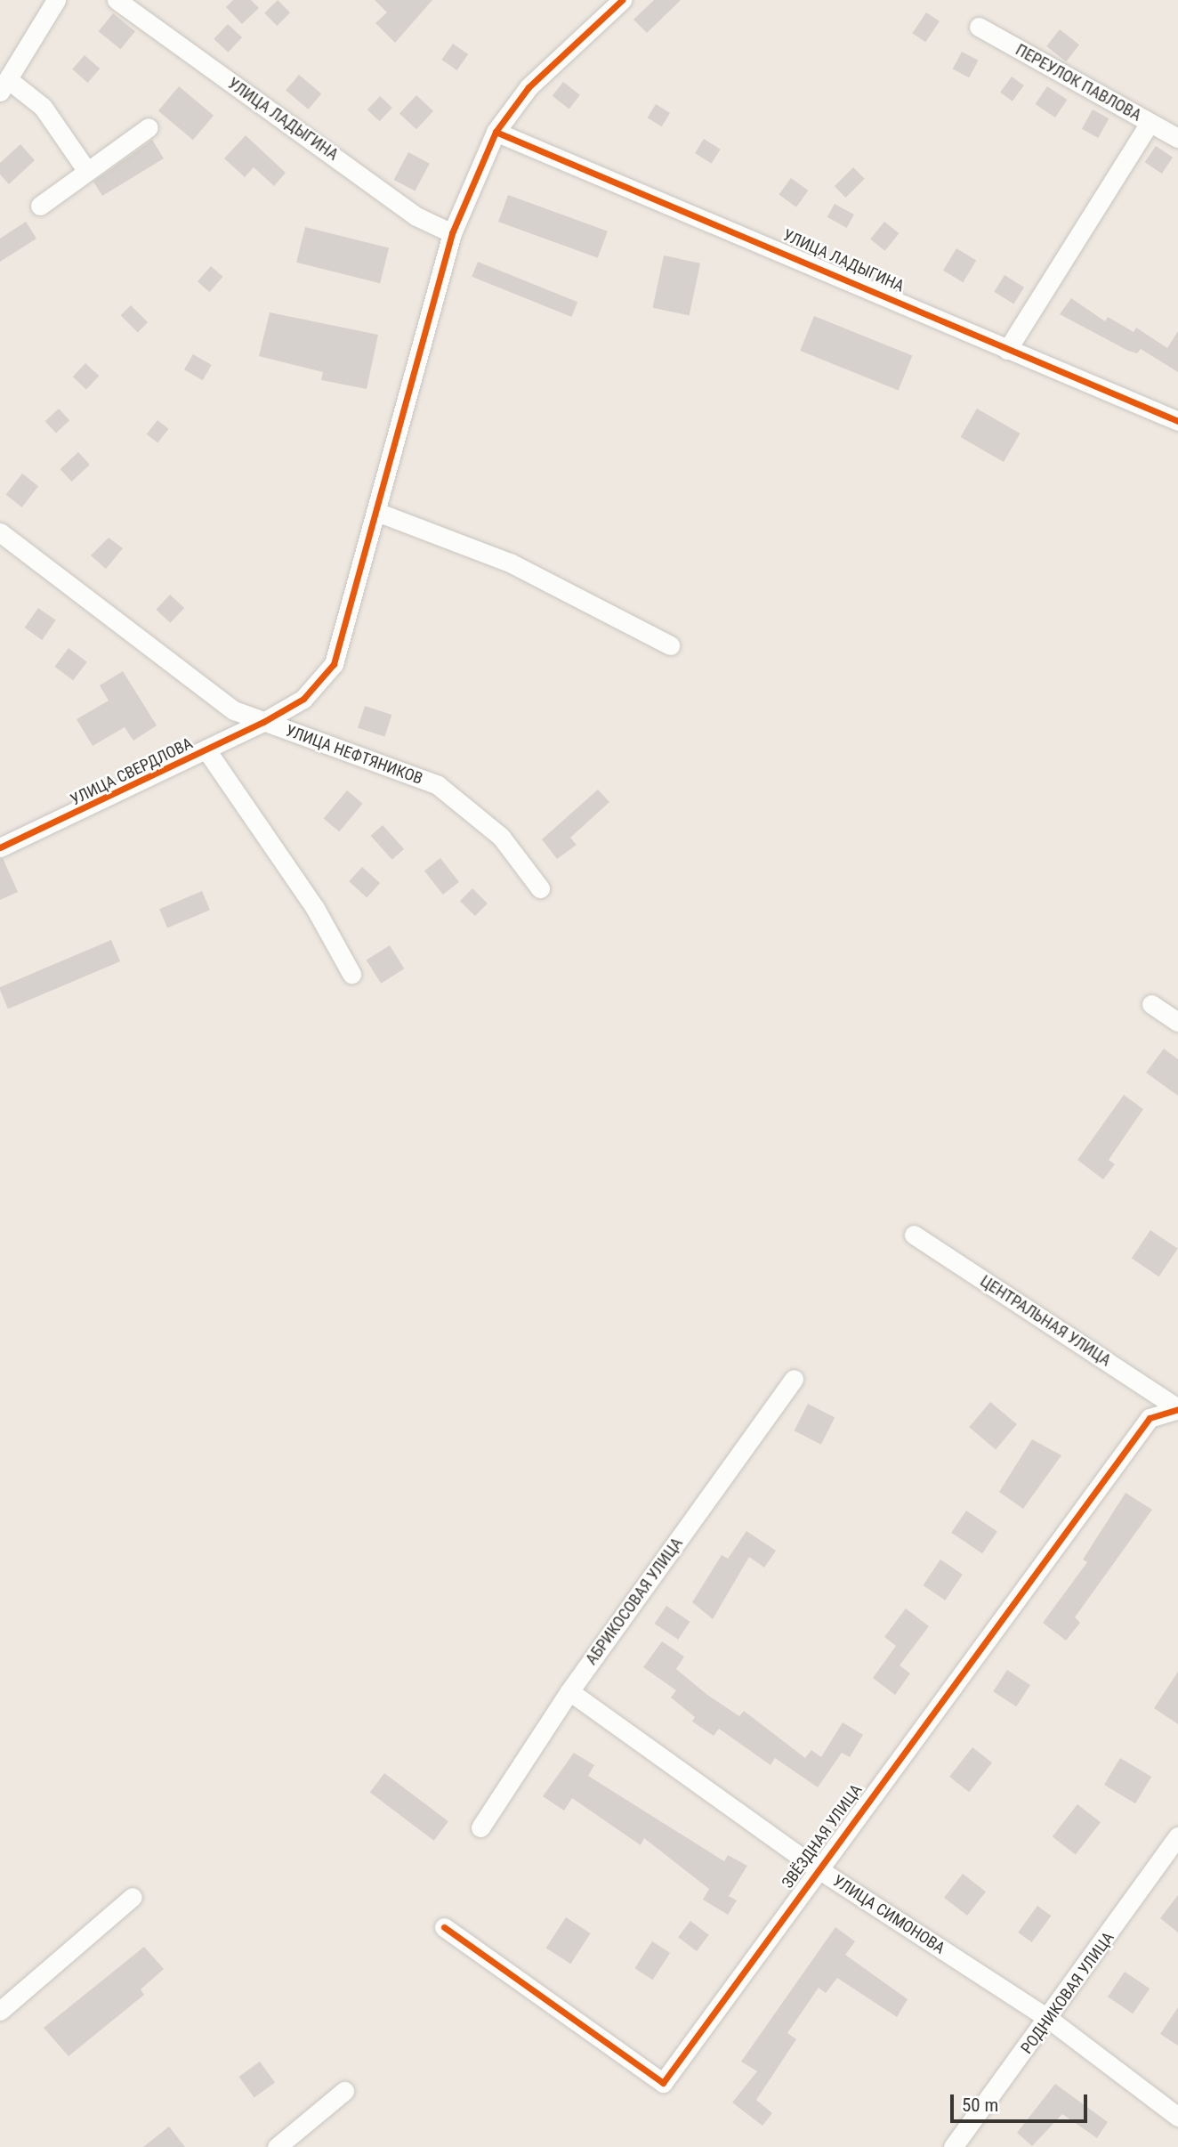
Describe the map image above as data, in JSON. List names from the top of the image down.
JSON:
{
  "streets": {
    "street": [
      "ПЕРЕУЛОК ПАВЛОВА",
      "УЛИЦА ЛАДЫГИНА",
      "УЛИЦА НЕФТЯНИКОВ",
      "УЛИЦА СВЕРДЛОВА",
      "ЦЕНТРАЛЬНАЯ УЛИЦА",
      "АБРИКОСОВАЯ УЛИЦА",
      "ЗВЁЗДНАЯ УЛИЦА",
      "УЛИЦА СИМОНОВА",
      "РОДНИКОВАЯ УЛИЦА"
    ]
  },
  "crossings": [
    ["УЛИЦА ЛАДЫГИНА", "УЛИЦА СВЕРДЛОВА"],
    ["УЛИЦА НЕФТЯНИКОВ", "УЛИЦА СВЕРДЛОВА"],
    ["ЦЕНТРАЛЬНАЯ УЛИЦА", "ЗВЁЗДНАЯ УЛИЦА"],
    ["АБРИКОСОВАЯ УЛИЦА", "УЛИЦА СИМОНОВА"],
    ["ЗВЁЗДНАЯ УЛИЦА", "УЛИЦА СИМОНОВА"],
    ["УЛИЦА СИМОНОВА", "РОДНИКОВАЯ УЛИЦА"]
  ],
  "scale_bar": "50 m"
}
